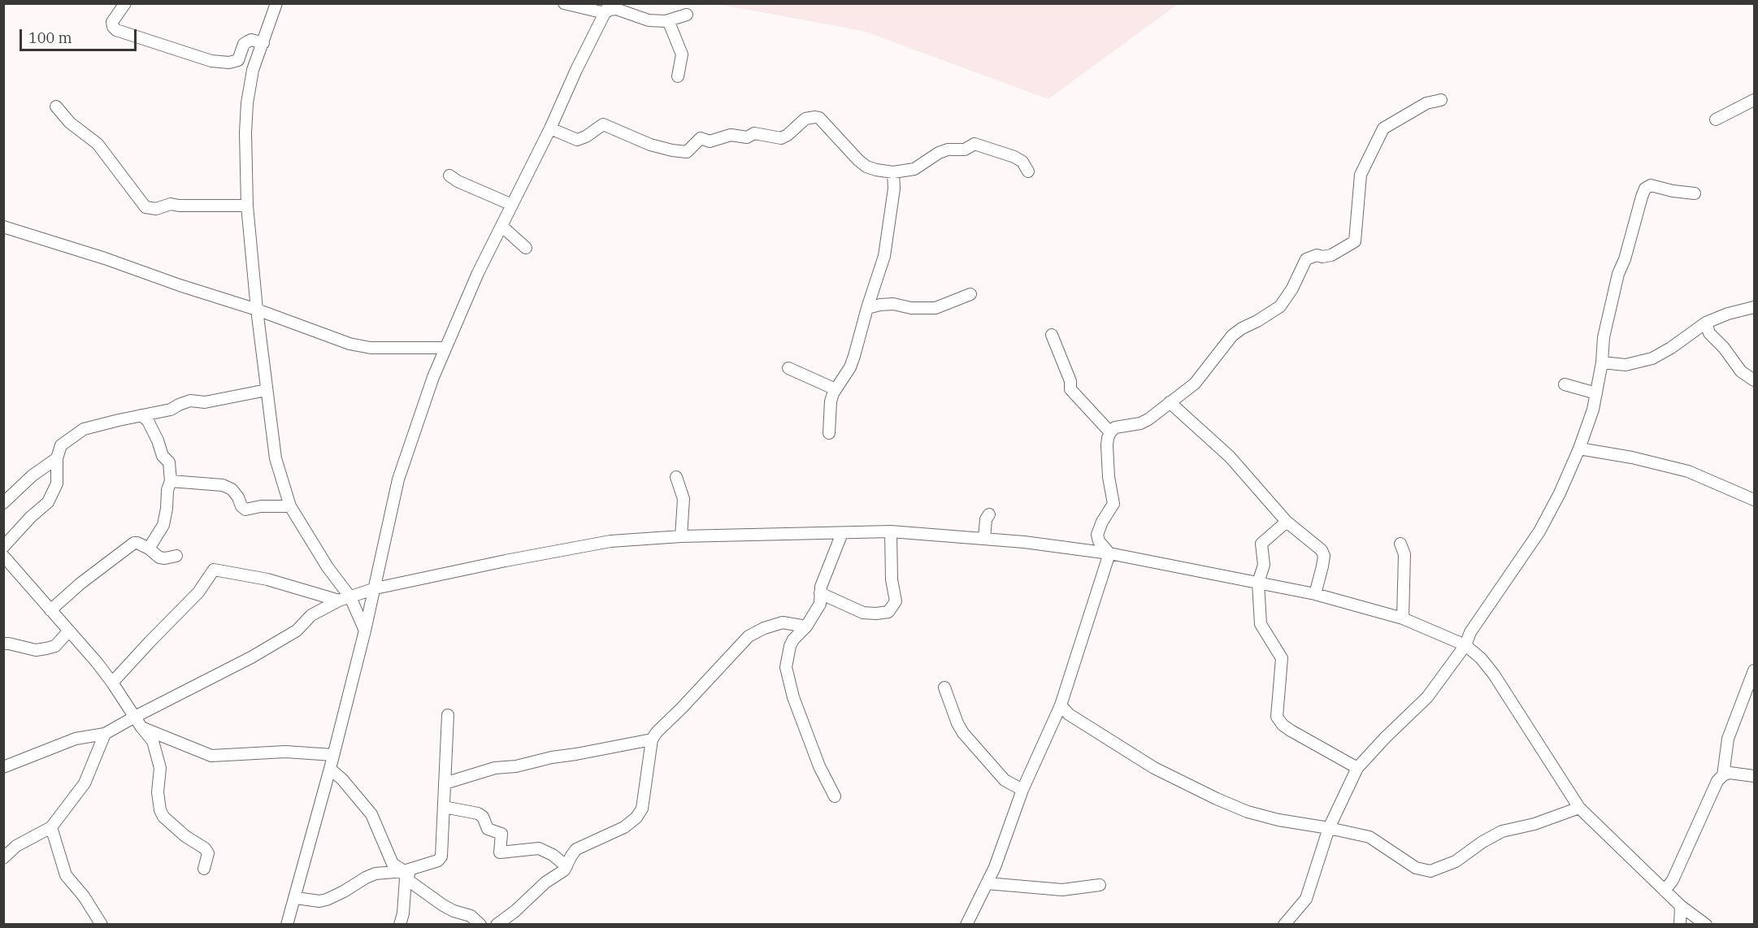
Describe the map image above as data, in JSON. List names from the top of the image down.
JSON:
{
  "scale_bar": "100 m"
}
